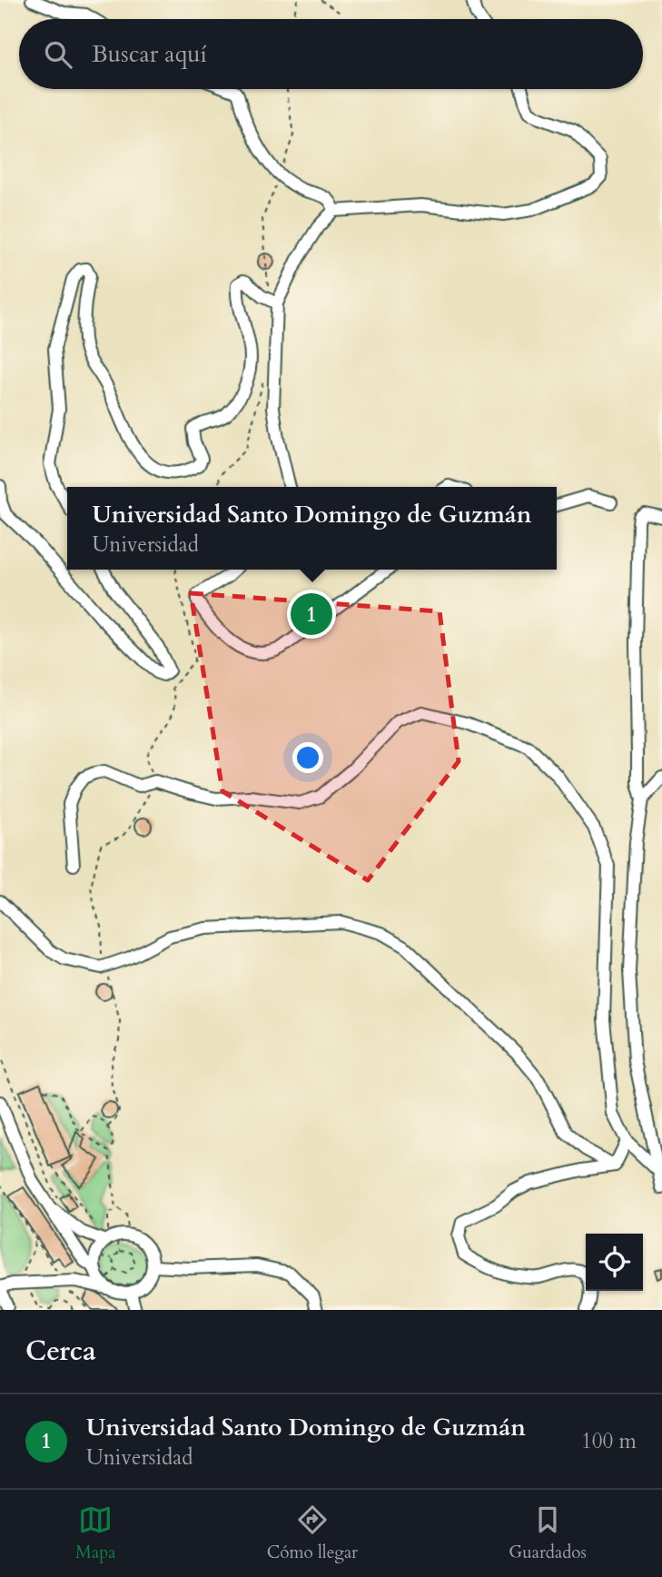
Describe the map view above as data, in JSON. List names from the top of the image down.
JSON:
{
  "page": {
    "search": "Buscar aquí",
    "popup": ["Universidad Santo Domingo de Guzmán", "Universidad"],
    "pins": "1",
    "heading": "Cerca",
    "list": [
      {
        "mark": "1",
        "name": "Universidad Santo Domingo de Guzmán",
        "note": "Universidad",
        "value": "100 m"
      }
    ],
    "nav": ["Mapa", "Cómo llegar", "Guardados"]
  }
}
